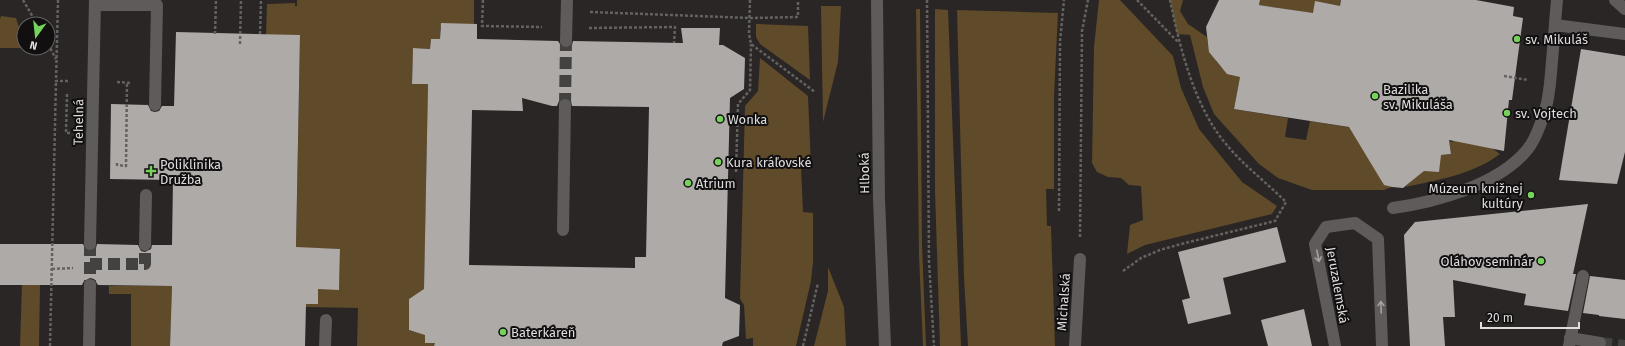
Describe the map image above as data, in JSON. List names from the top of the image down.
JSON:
{
  "streets": {
    "street": [
      "Tehelná",
      "Hlboká",
      "Jeruzalemská",
      "Michalská"
    ]
  },
  "places": {
    "other": [
      "sv. Mikuláš",
      "Bazilika sv. Mikuláša",
      "sv. Vojtech",
      "Wonka",
      "Kura kráľovské",
      "Atrium",
      "Múzeum knižnej kultúry",
      "Oláhov seminár",
      "Baterkáreň"
    ],
    "health": ["Poliklinika Družba"]
  },
  "scale_bar": "20 m",
  "north": "bottom"
}
